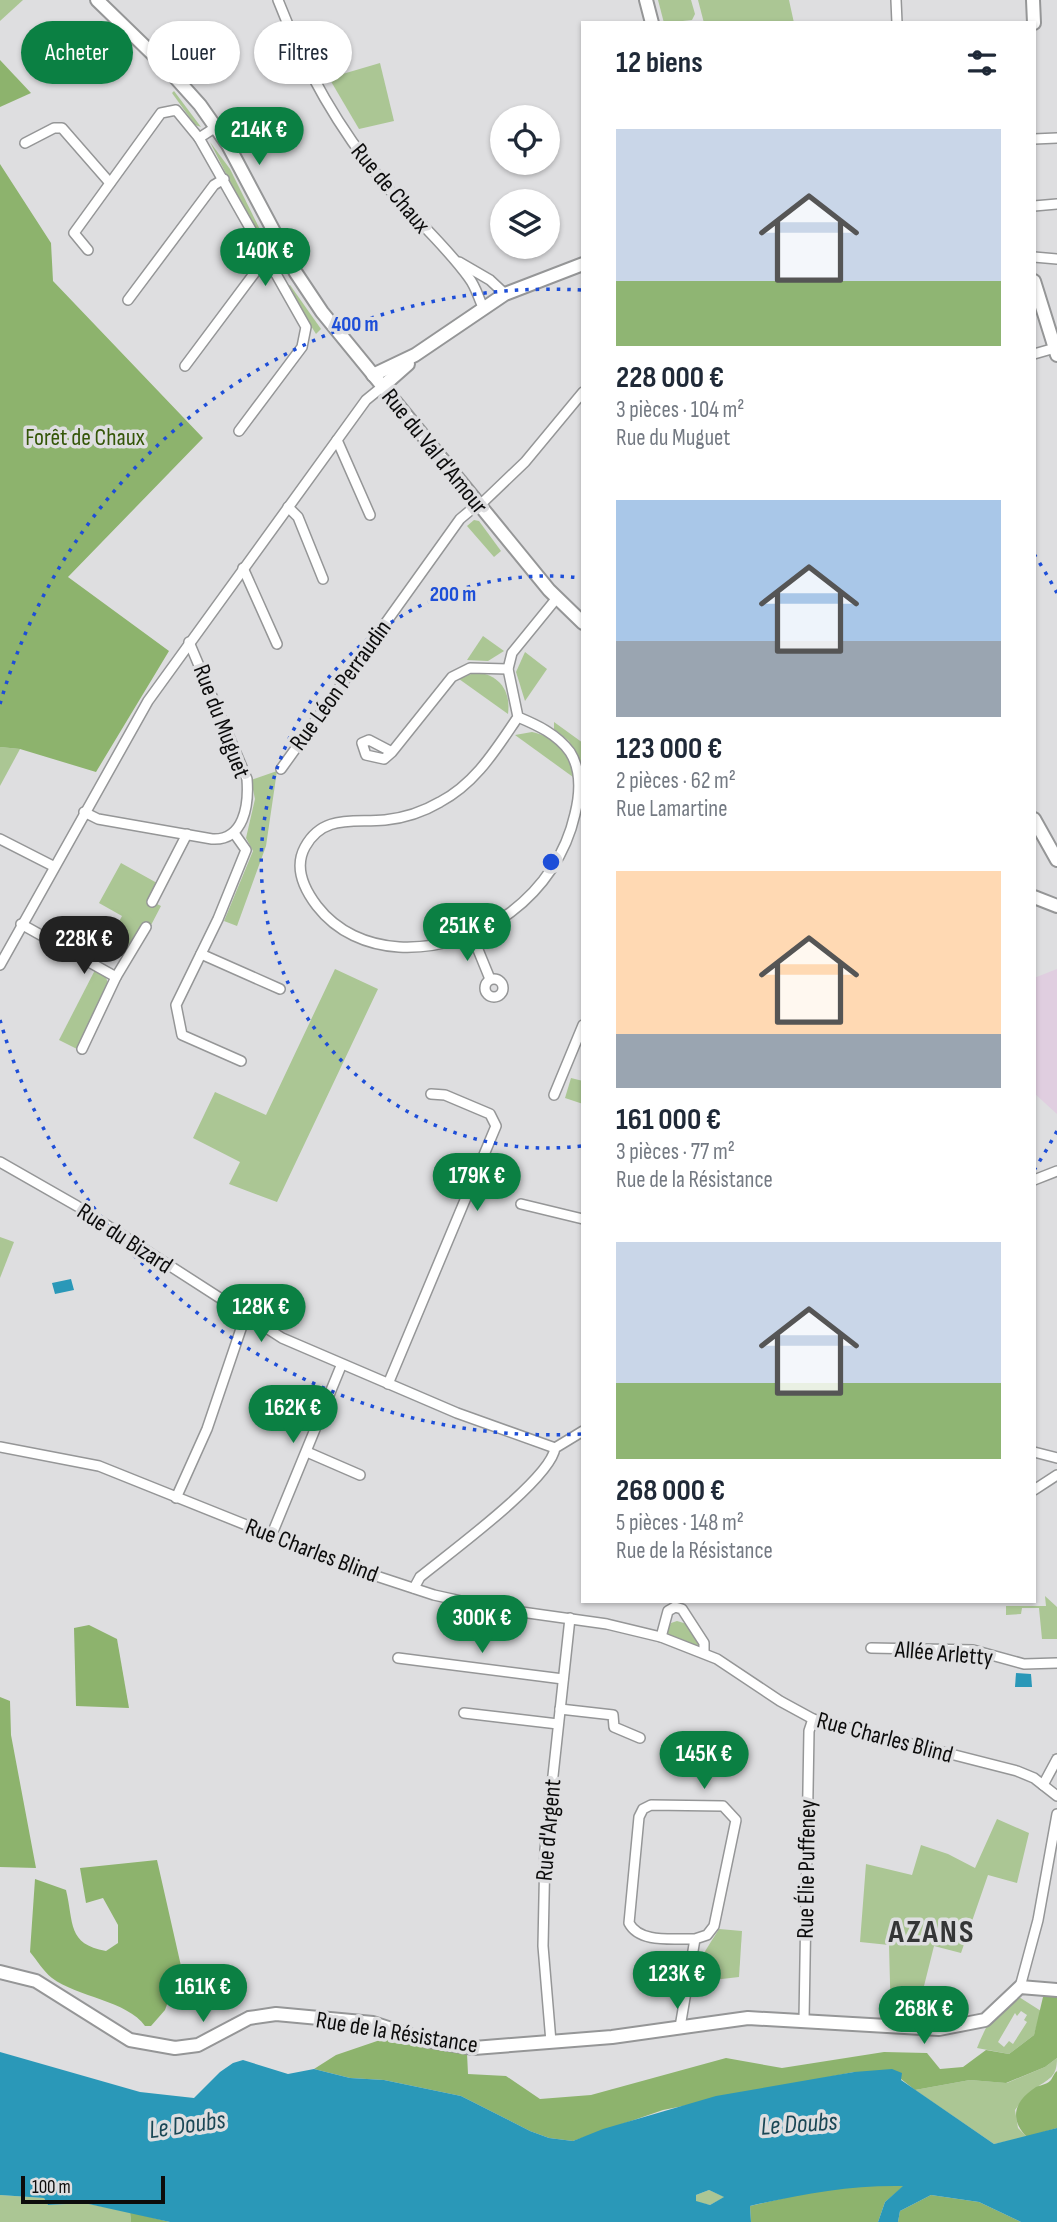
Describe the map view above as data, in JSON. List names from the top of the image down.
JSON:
{
  "streets": {
    "street": [
      "Rue de Chaux",
      "Rue du Val d'Amour",
      "Rue Léon Perraudin",
      "Rue du Muguet",
      "Rue du Bizard",
      "Rue Charles Blind",
      "Allée Arletty",
      "Rue d'Argent",
      "Rue Élie Puffeney",
      "Rue de la Résistance"
    ]
  },
  "crossings": [
    ["Rue du Val d'Amour", "Rue Léon Perraudin"],
    ["Rue du Val d'Amour", "Rue du Muguet"],
    ["Rue Charles Blind", "Rue d'Argent"],
    ["Rue Charles Blind", "Rue Élie Puffeney"],
    ["Rue d'Argent", "Rue de la Résistance"],
    ["Rue Élie Puffeney", "Rue de la Résistance"]
  ],
  "districts": ["AZANS"],
  "water": ["Le Doubs"],
  "parks": ["Forêt de Chaux"],
  "scale_bar": "100 m",
  "page": {
    "chip": ["Acheter", "Louer", "Filtres"],
    "heading": "12 biens",
    "list": [
      {
        "name": "228 000 €",
        "note": "3 pièces · 104 m² · Rue du Muguet"
      },
      {
        "name": "123 000 €",
        "note": "2 pièces · 62 m² · Rue Lamartine"
      },
      {
        "name": "161 000 €",
        "note": "3 pièces · 77 m² · Rue de la Résistance"
      },
      {
        "name": "268 000 €",
        "note": "5 pièces · 148 m² · Rue de la Résistance"
      }
    ],
    "price": [
      "214K €",
      "140K €",
      "251K €",
      "228K €",
      "179K €",
      "128K €",
      "162K €",
      "300K €",
      "145K €",
      "123K €",
      "161K €",
      "268K €"
    ],
    "scale": "100 m"
  },
  "rings": ["400 m", "200 m"]
}
